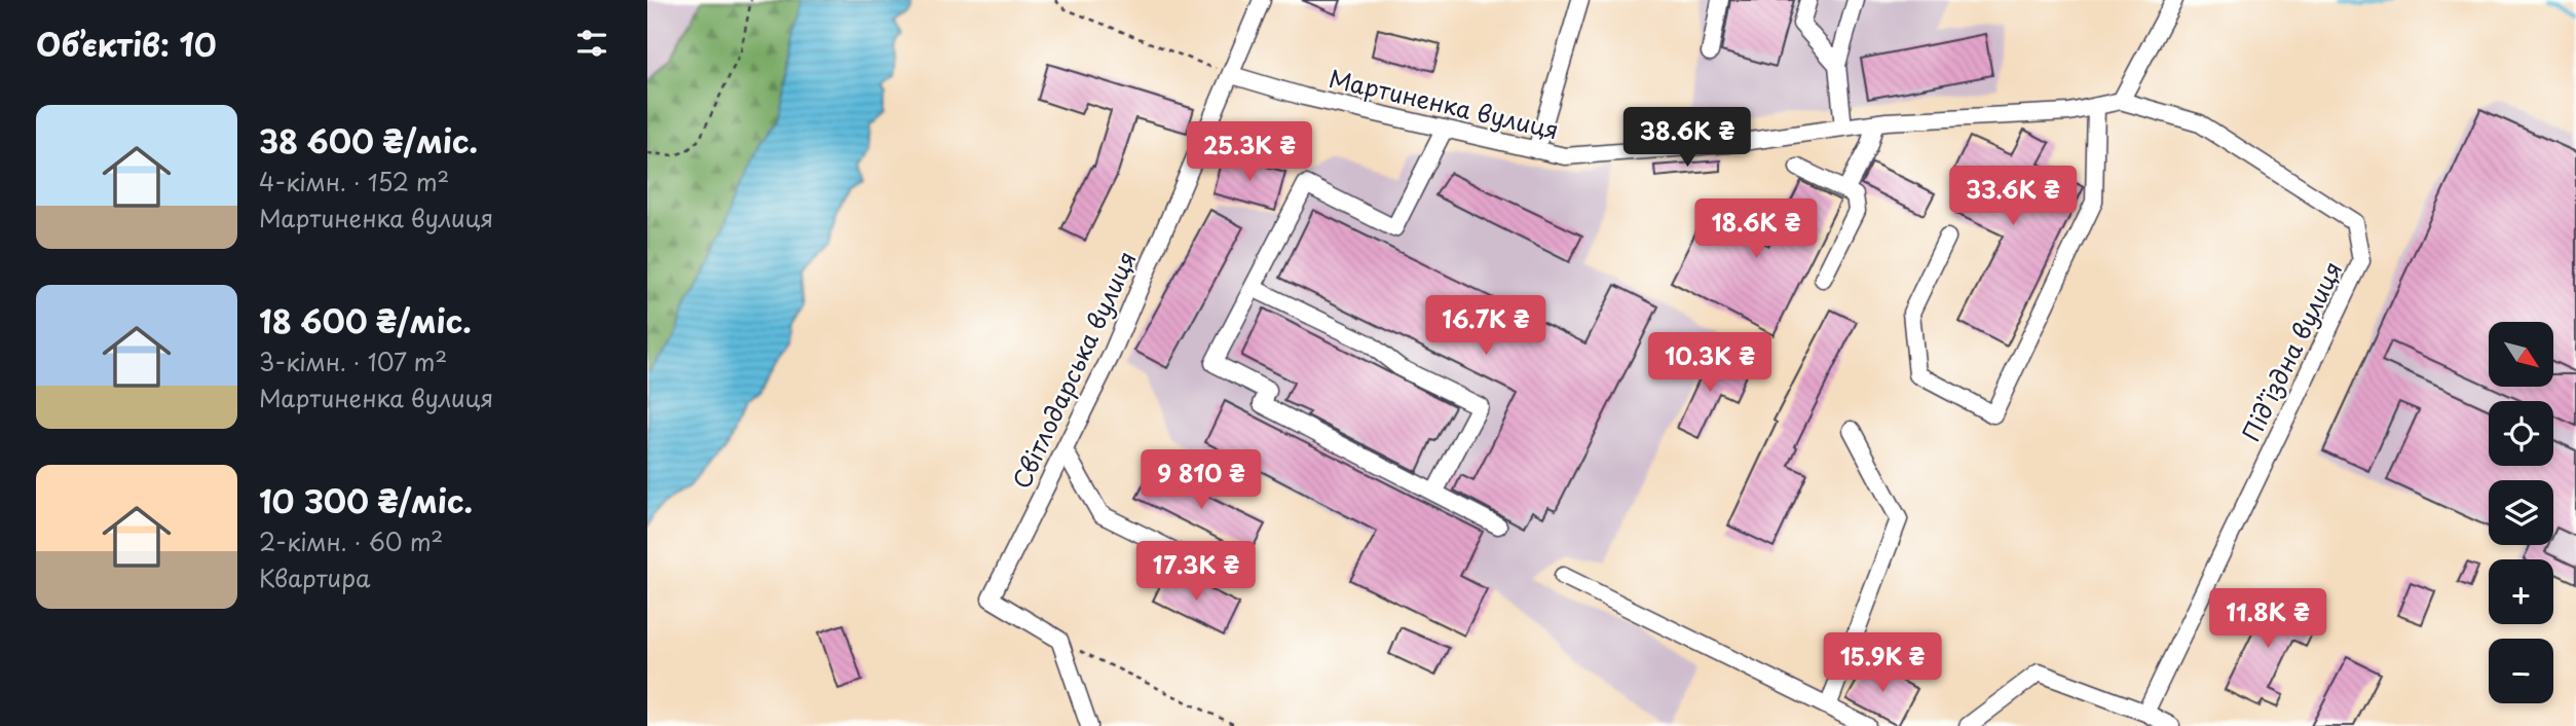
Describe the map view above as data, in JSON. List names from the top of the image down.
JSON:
{
  "streets": {
    "street": ["Мартиненка вулиця", "Під’їздна вулиця", "Світлодарська вулиця"]
  },
  "crossings": [
    ["Мартиненка вулиця", "Під’їздна вулиця"],
    ["Мартиненка вулиця", "Світлодарська вулиця"]
  ],
  "north": "bottom right",
  "page": {
    "heading": "Об’єктів: 10",
    "list": [
      {
        "name": "38 600 ₴/міс.",
        "note": "4-кімн. · 152 m² · Мартиненка вулиця"
      },
      {
        "name": "18 600 ₴/міс.",
        "note": "3-кімн. · 107 m² · Мартиненка вулиця"
      },
      {
        "name": "10 300 ₴/міс.",
        "note": "2-кімн. · 60 m² · Квартира"
      }
    ],
    "price": [
      "38.6K ₴",
      "25.3K ₴",
      "33.6K ₴",
      "18.6K ₴",
      "16.7K ₴",
      "10.3K ₴",
      "9 810 ₴",
      "17.3K ₴",
      "11.8K ₴",
      "15.9K ₴"
    ],
    "map_buttons": ["+", "−"]
  }
}
